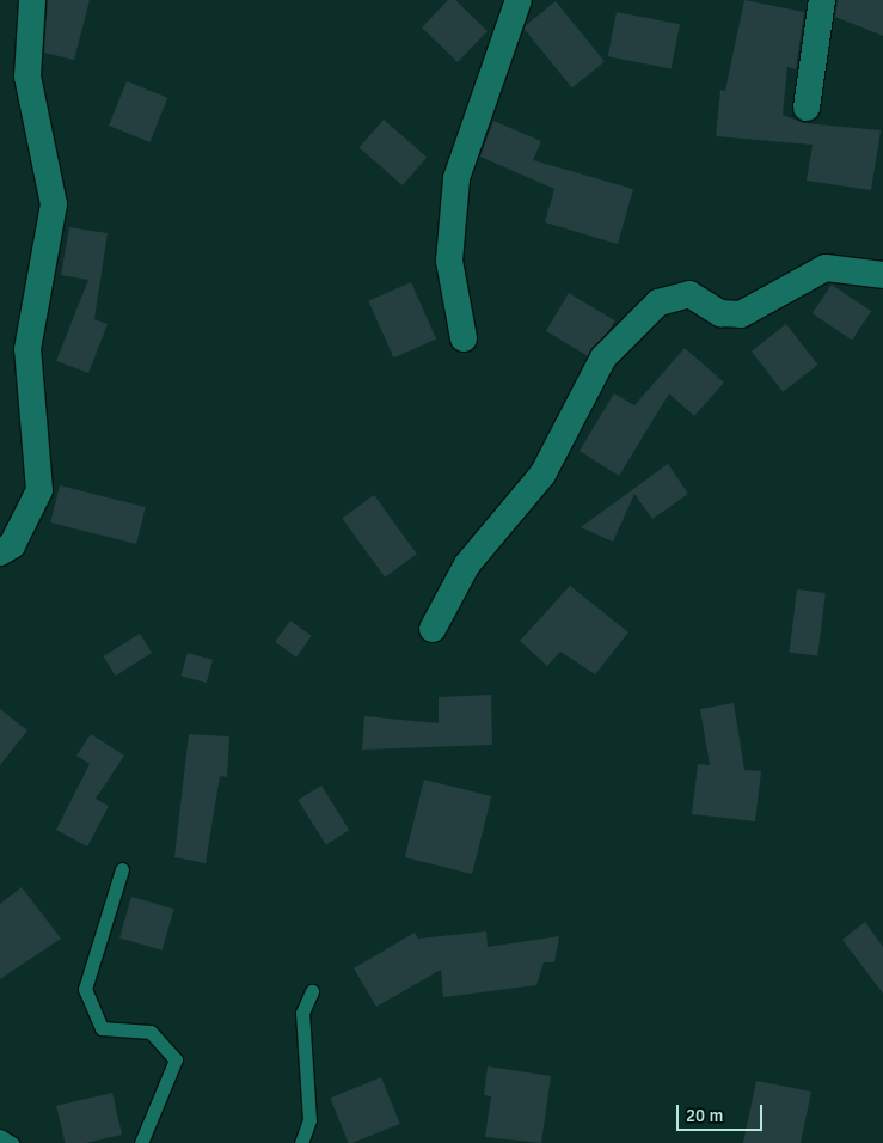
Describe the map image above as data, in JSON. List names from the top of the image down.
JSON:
{
  "scale_bar": "20 m"
}
